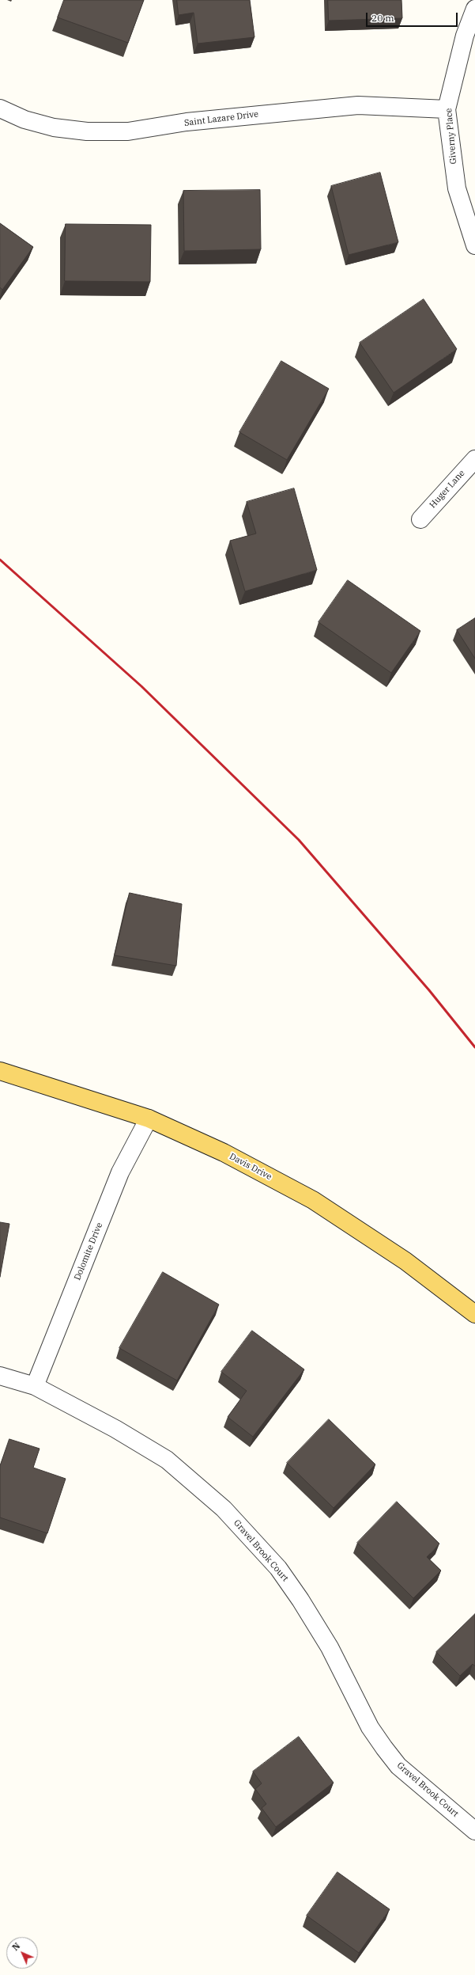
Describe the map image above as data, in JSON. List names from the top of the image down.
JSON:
{
  "streets": {
    "main road": ["Davis Drive"],
    "street": [
      "Saint Lazare Drive",
      "Giverny Place",
      "Huger Lane",
      "Dolomite Drive",
      "Gravel Brook Court"
    ]
  },
  "crossings": [
    ["Saint Lazare Drive", "Giverny Place"],
    ["Davis Drive", "Dolomite Drive"],
    ["Dolomite Drive", "Gravel Brook Court"]
  ],
  "scale_bar": "20 m",
  "north": "top left"
}
